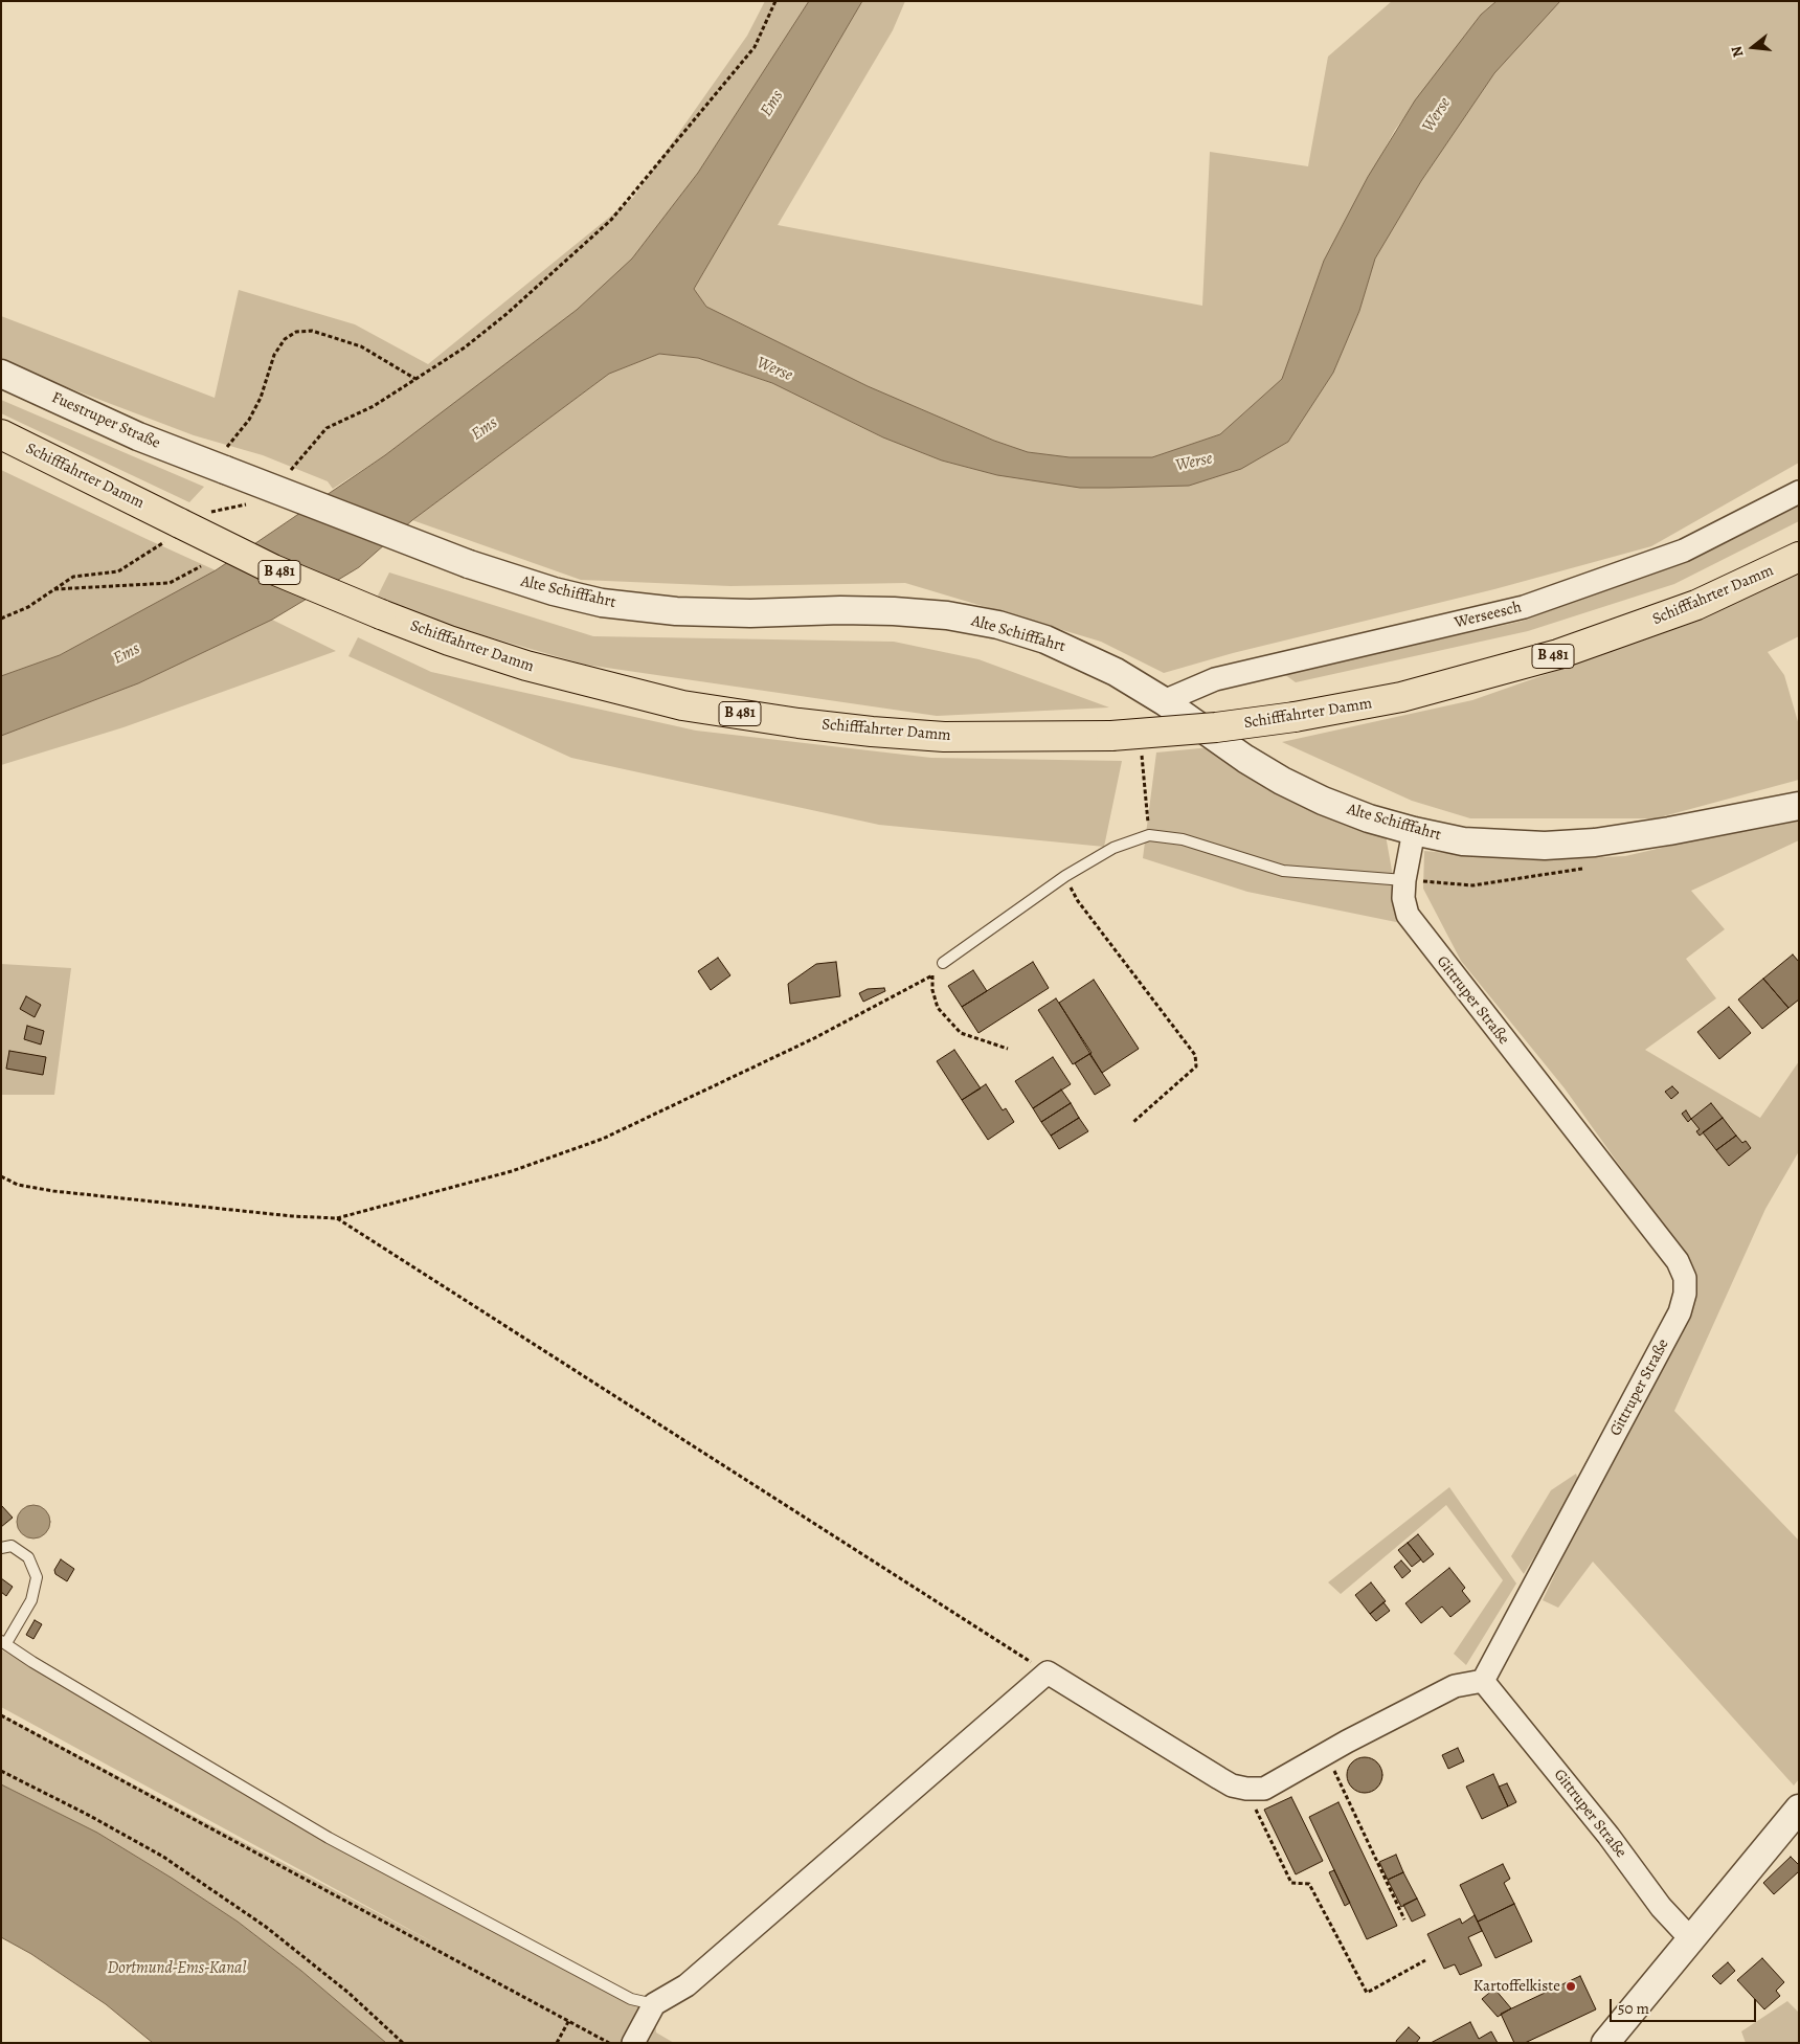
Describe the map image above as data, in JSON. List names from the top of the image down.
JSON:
{
  "streets": {
    "highway": ["Schifffahrter Damm", "B 481"],
    "street": [
      "Fuestruper Straße",
      "Alte Schifffahrt",
      "Werseesch",
      "Gittruper Straße"
    ]
  },
  "crossings": [
    ["Fuestruper Straße", "Alte Schifffahrt"],
    ["Alte Schifffahrt", "Werseesch"],
    ["Alte Schifffahrt", "Gittruper Straße"]
  ],
  "water": ["Ems", "Werse", "Dortmund-Ems-Kanal"],
  "places": ["Kartoffelkiste"],
  "scale_bar": "50 m",
  "north": "left"
}
